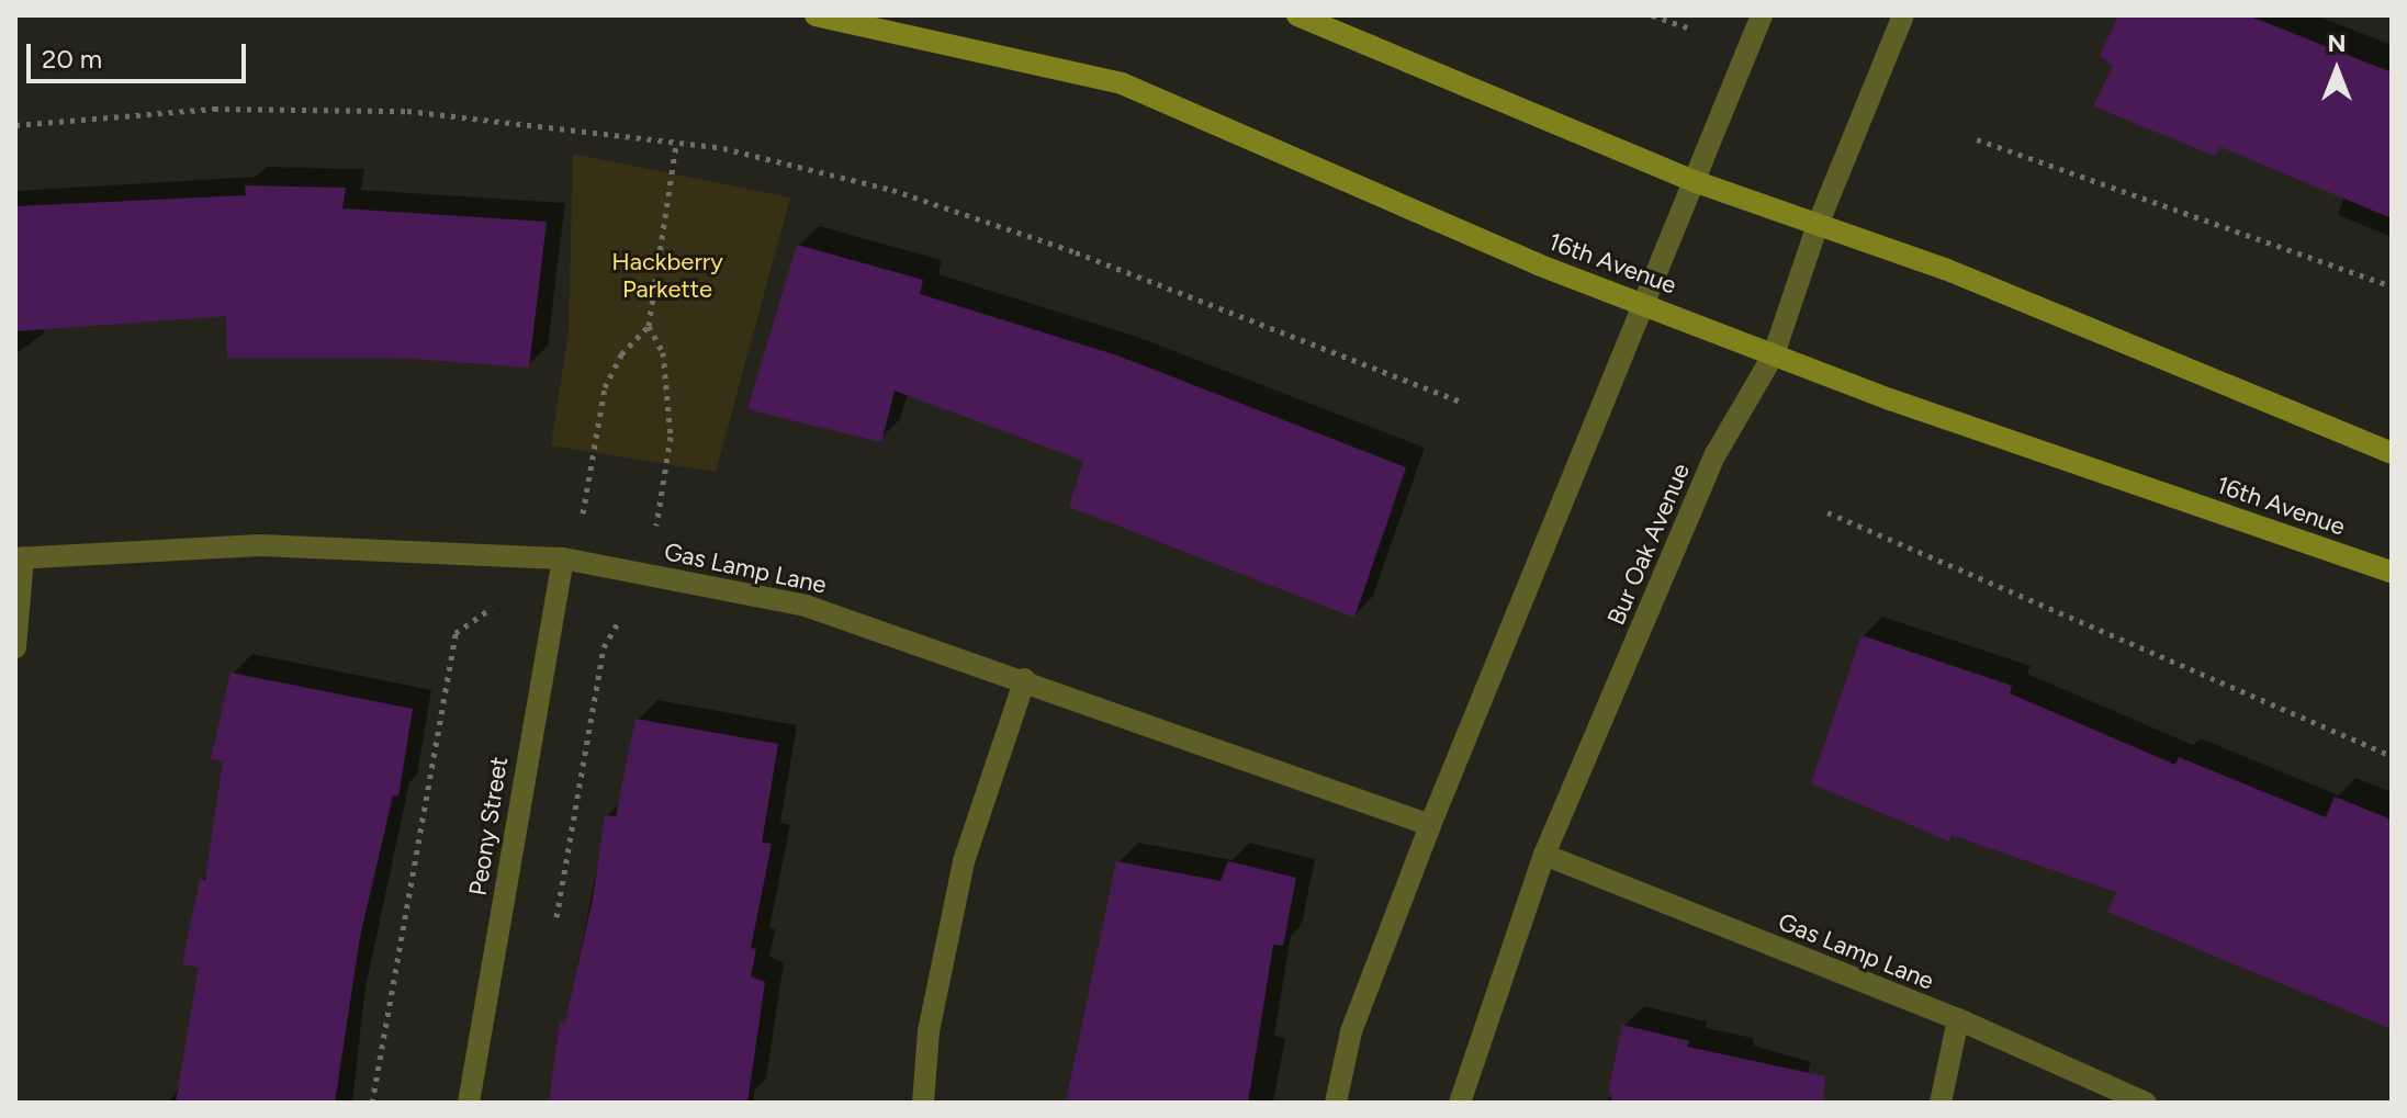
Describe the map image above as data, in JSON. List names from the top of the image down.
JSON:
{
  "streets": {
    "main road": ["16th Avenue"],
    "street": ["Bur Oak Avenue", "Gas Lamp Lane", "Peony Street"]
  },
  "crossings": [
    ["16th Avenue", "Bur Oak Avenue"],
    ["Bur Oak Avenue", "Gas Lamp Lane"],
    ["Gas Lamp Lane", "Peony Street"]
  ],
  "parks": ["Hackberry Parkette"],
  "scale_bar": "20 m",
  "north": "top"
}
